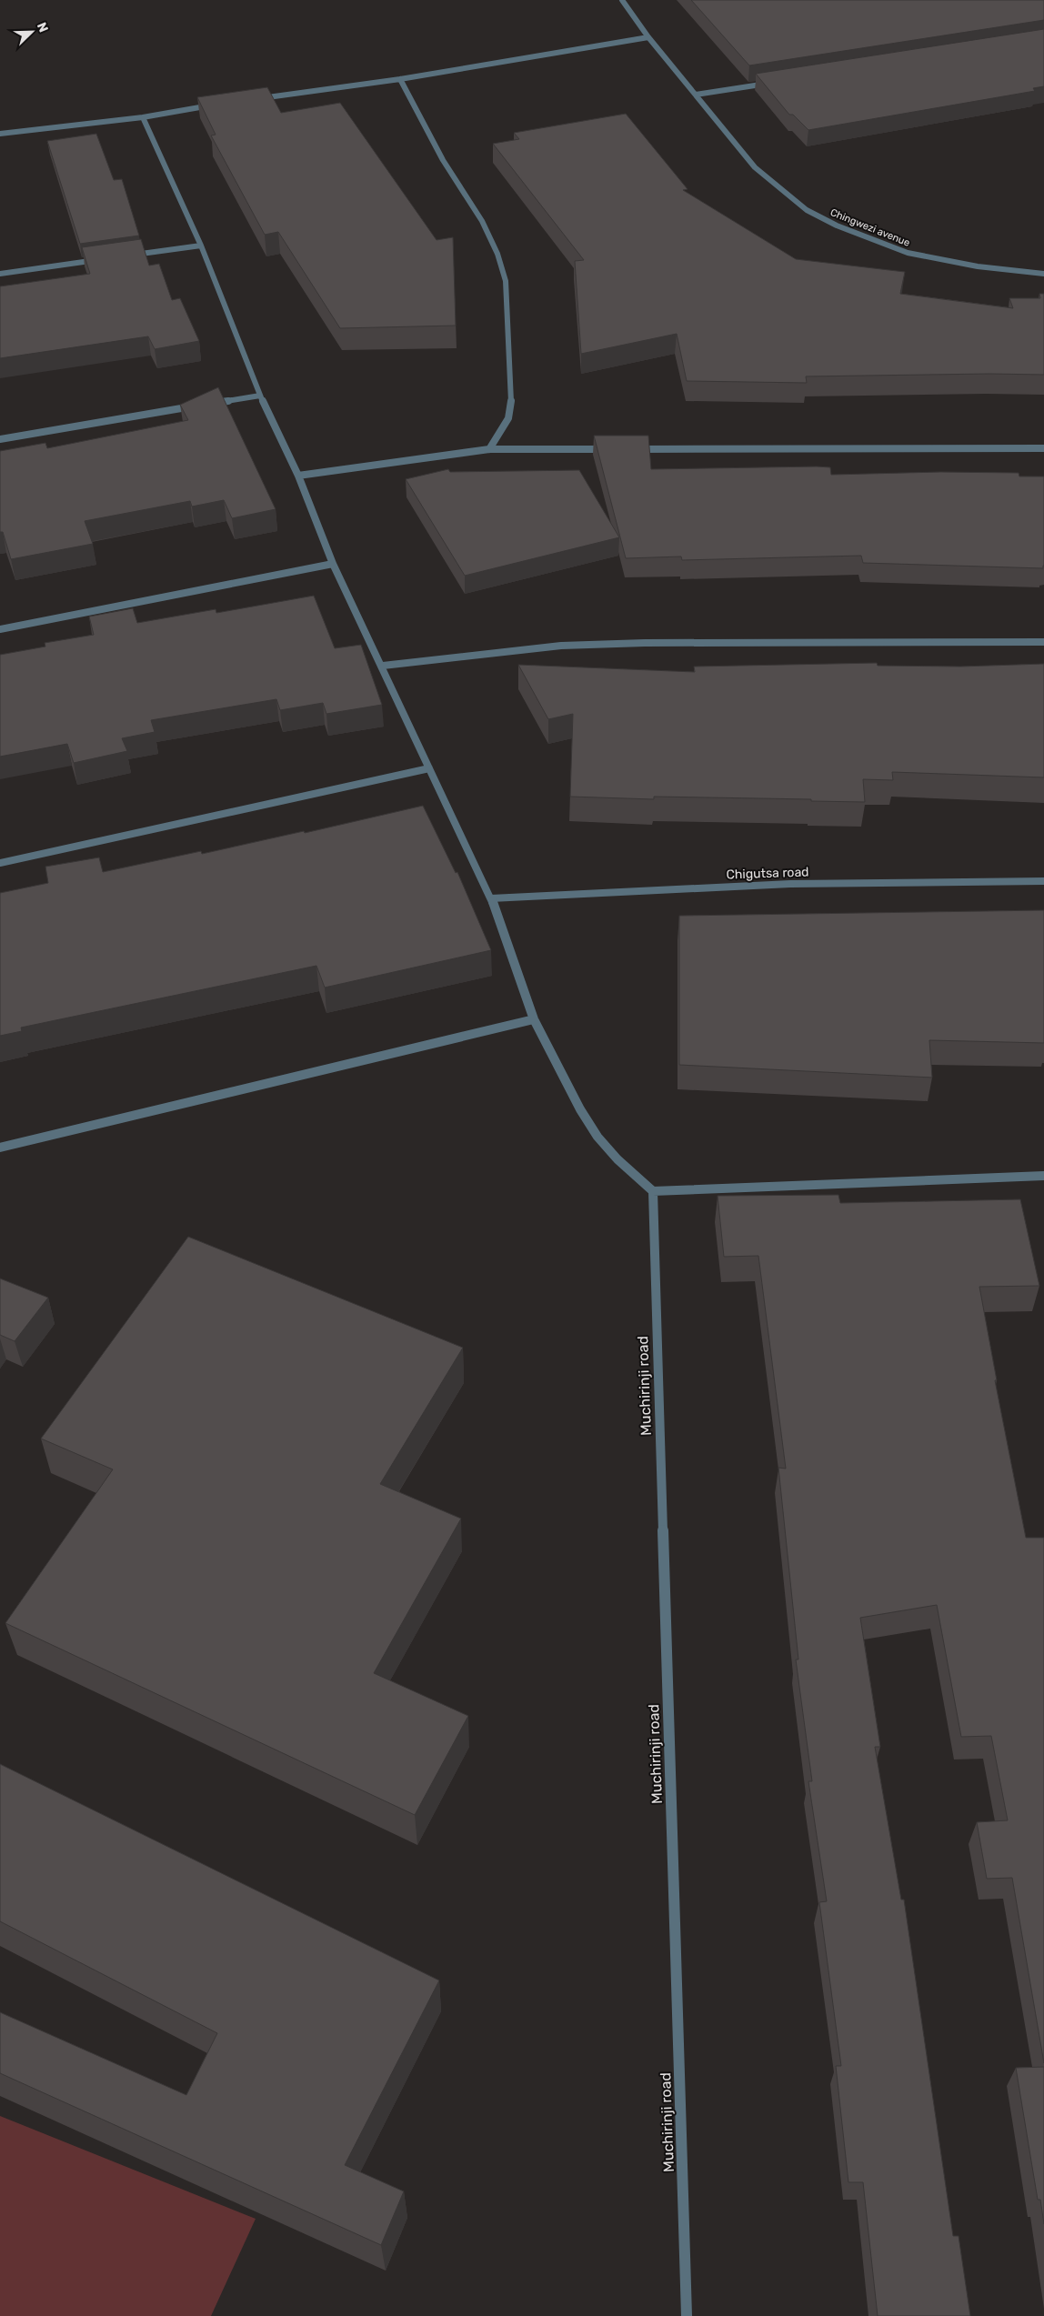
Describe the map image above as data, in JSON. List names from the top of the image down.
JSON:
{
  "streets": {
    "street": ["Chingwezi avenue", "Chigutsa road", "Muchirinji road"]
  },
  "north": "top right"
}
